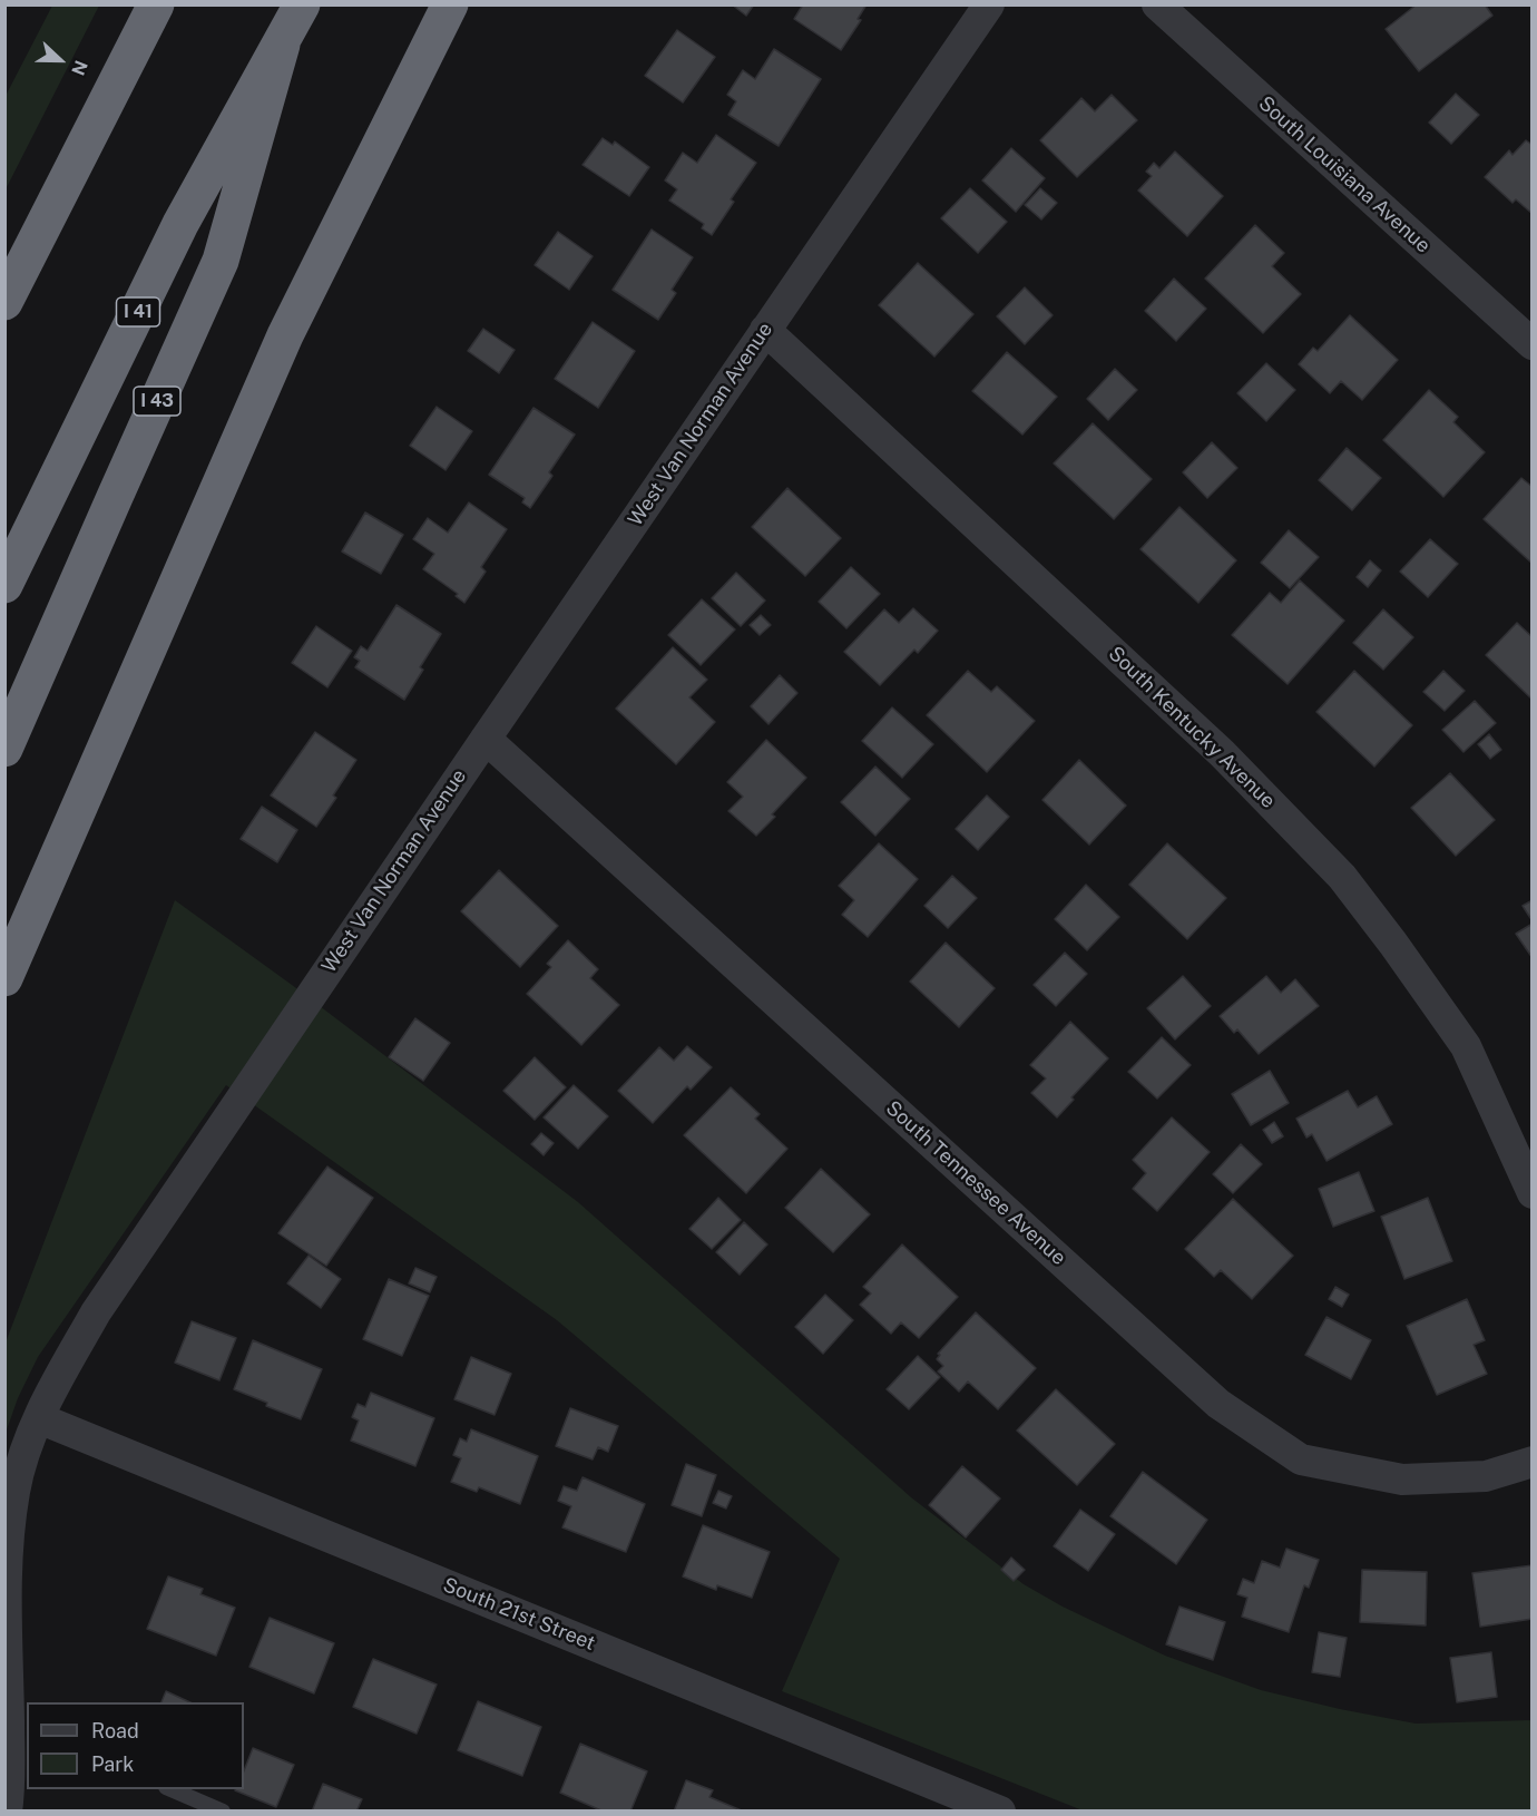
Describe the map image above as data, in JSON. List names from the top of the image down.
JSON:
{
  "streets": {
    "highway": ["I 41", "I 43"],
    "street": [
      "South Louisiana Avenue",
      "West Van Norman Avenue",
      "South Kentucky Avenue",
      "South Tennessee Avenue",
      "South 21st Street"
    ]
  },
  "crossings": [
    ["I 41", "I 43"],
    ["West Van Norman Avenue", "South Kentucky Avenue"],
    ["West Van Norman Avenue", "South Tennessee Avenue"],
    ["West Van Norman Avenue", "South 21st Street"]
  ],
  "legend": ["Road", "Park"],
  "north": "right"
}
